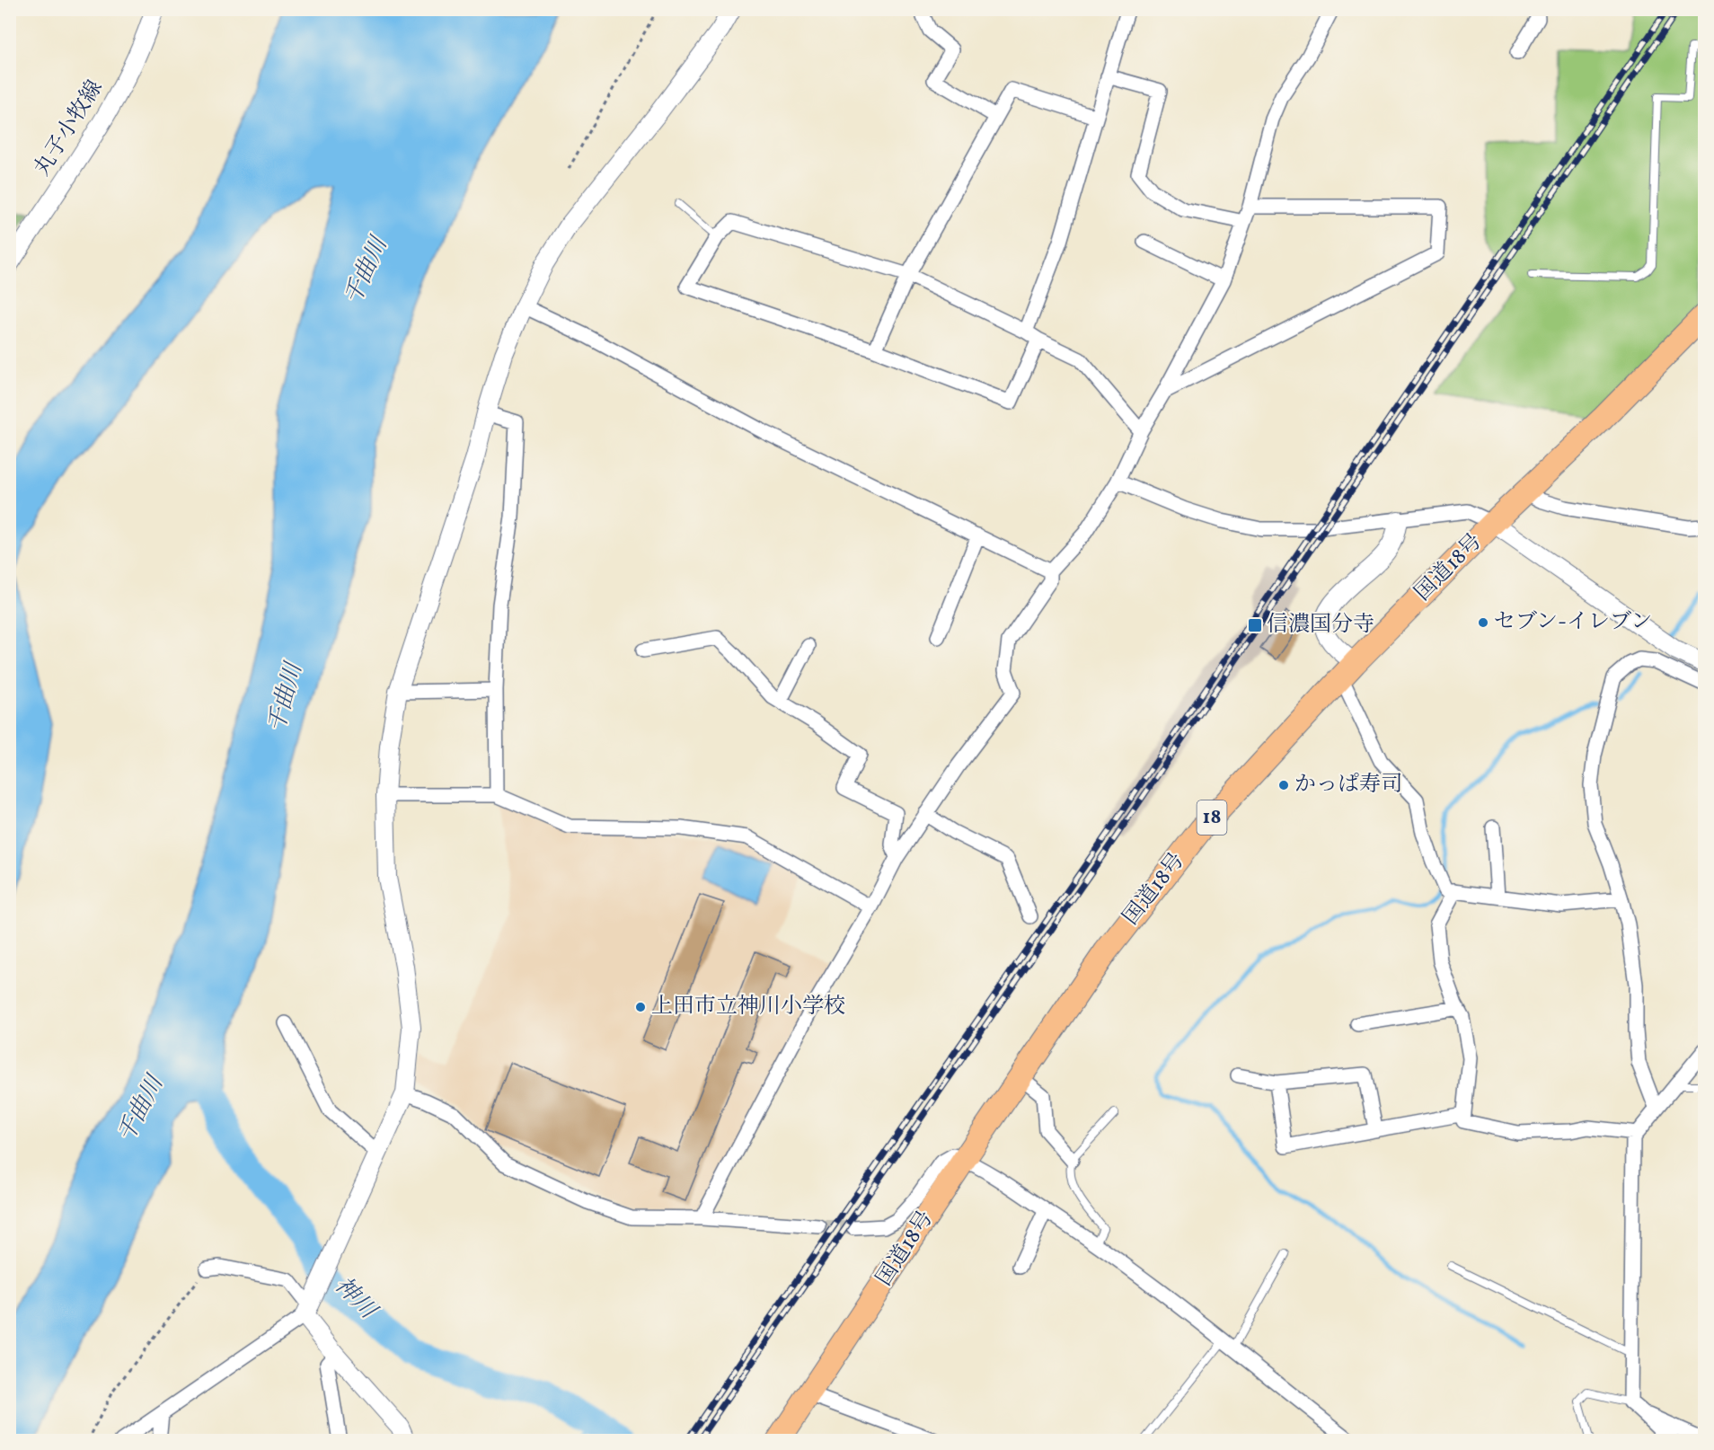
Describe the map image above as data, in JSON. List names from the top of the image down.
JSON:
{
  "streets": {
    "highway": ["国道18号", "18"],
    "street": ["丸子小牧線"]
  },
  "water": ["千曲川", "神川"],
  "places": {
    "other": ["セブン-イレブン", "かっぱ寿司", "上田市立神川小学校"],
    "transit": ["信濃国分寺"]
  }
}
